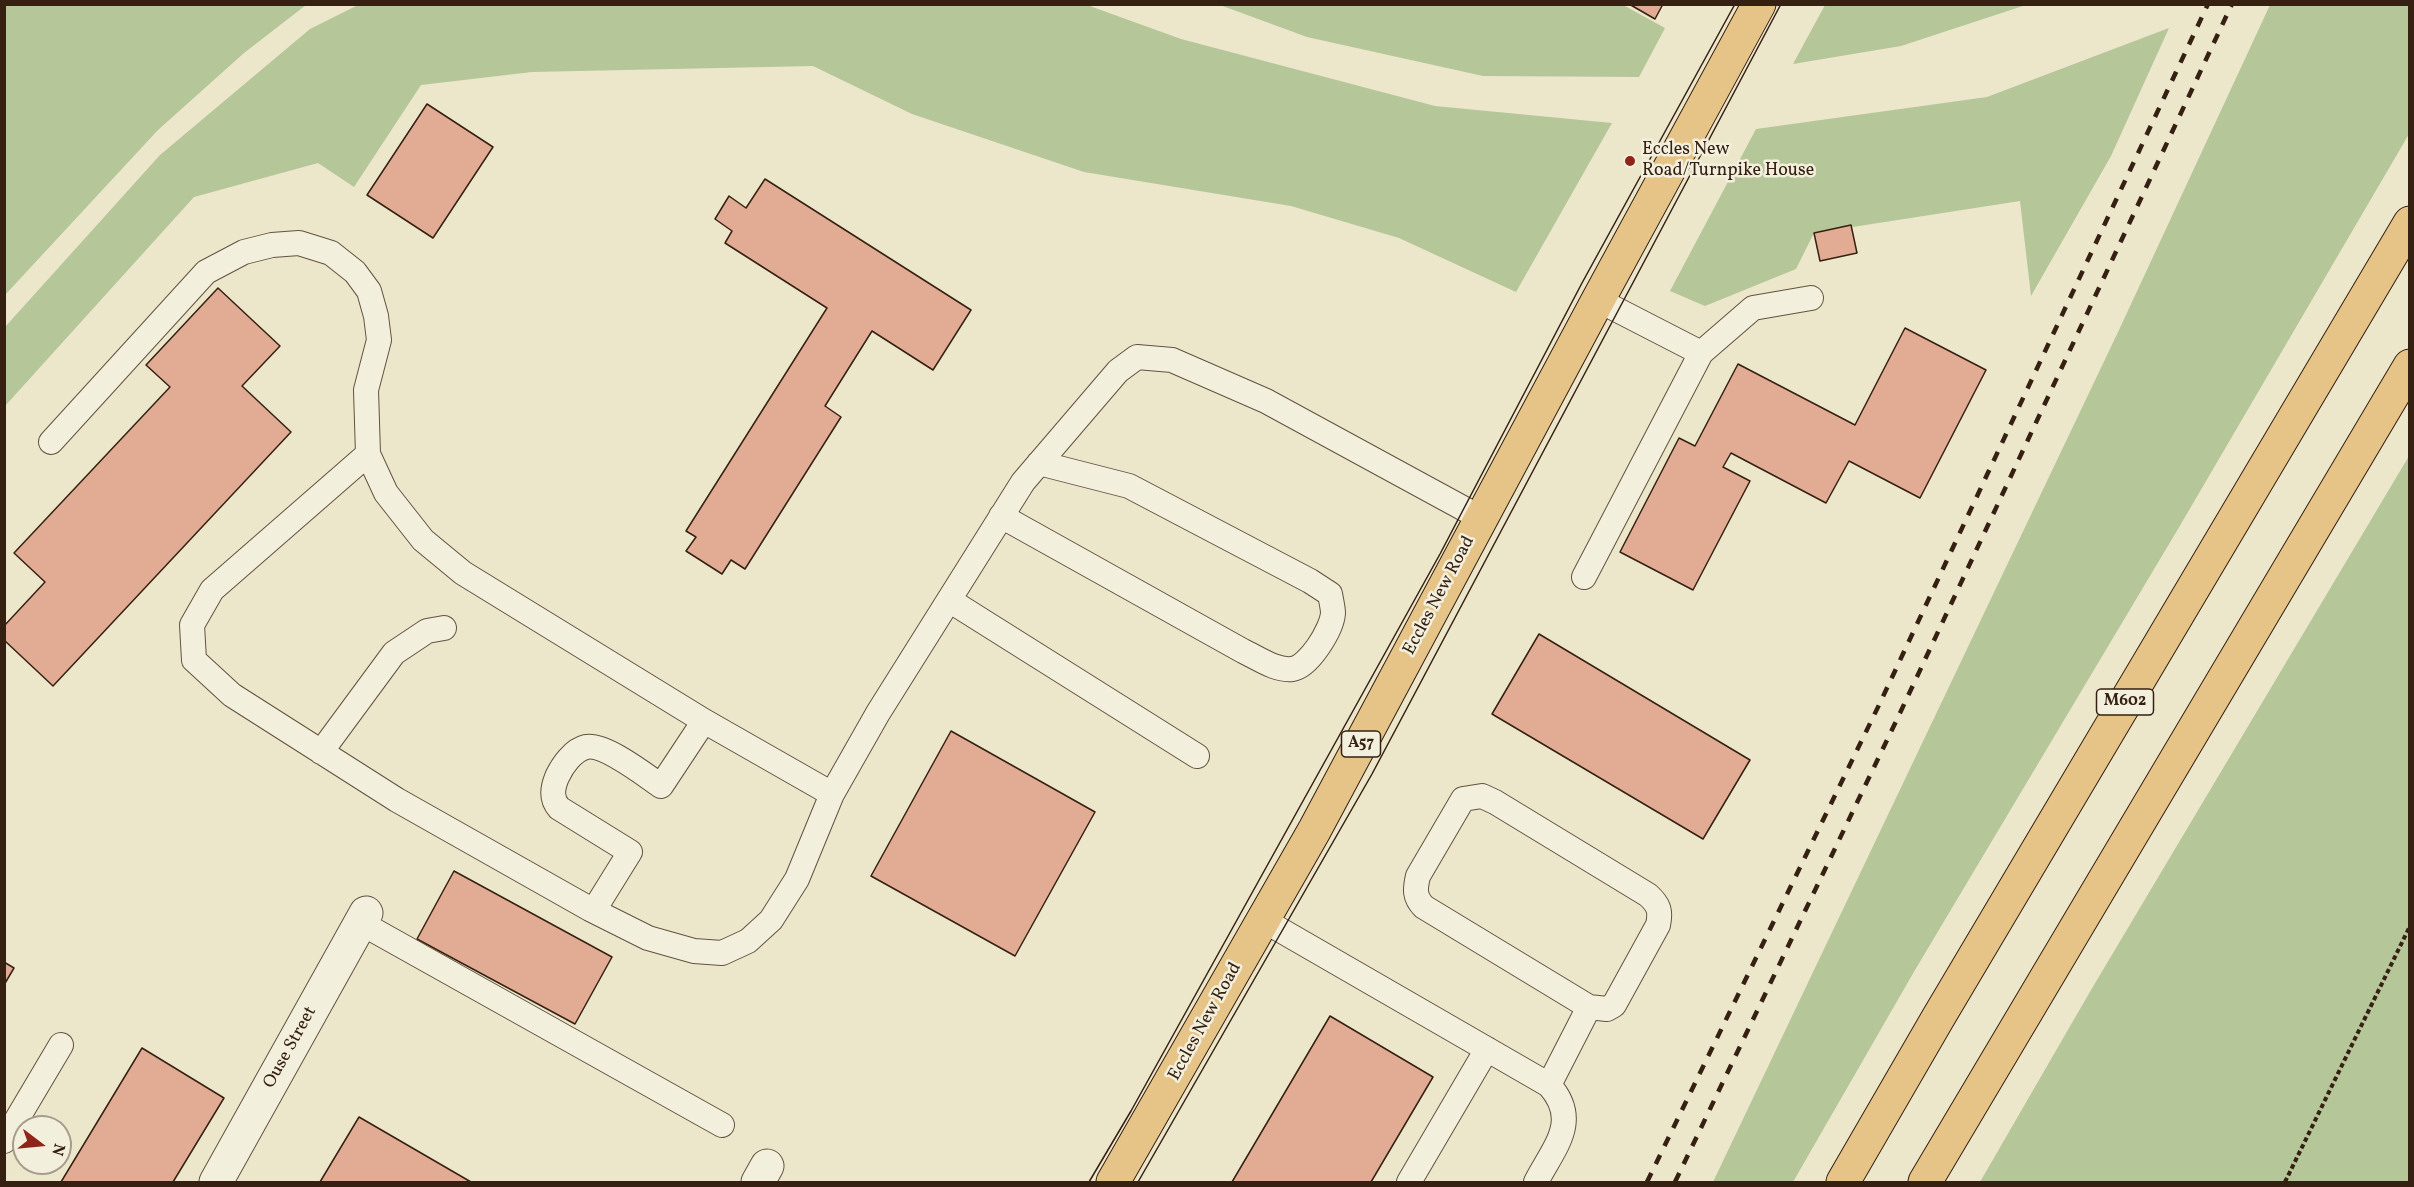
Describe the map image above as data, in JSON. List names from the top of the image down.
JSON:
{
  "streets": {
    "main road": ["Eccles New Road", "M602", "A57"],
    "street": ["Ouse Street"]
  },
  "places": ["Eccles New Road/Turnpike House"],
  "north": "right"
}
